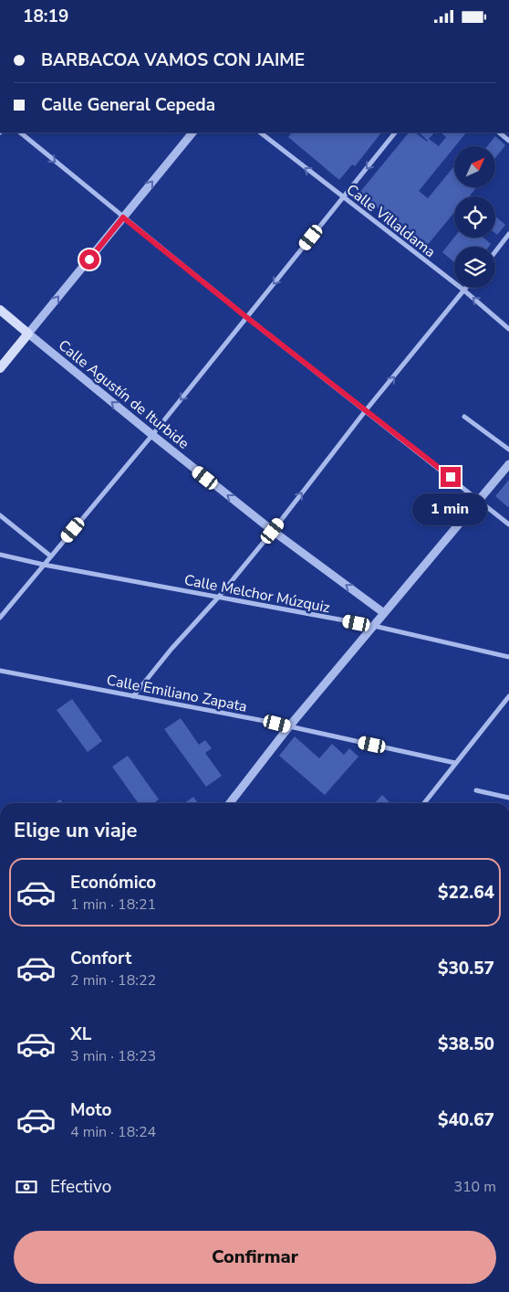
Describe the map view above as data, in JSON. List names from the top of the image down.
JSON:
{
  "streets": {
    "main road": ["Calle Agustín de Iturbide"],
    "street": ["Calle Villaldama", "Calle Melchor Múzquiz", "Calle Emiliano Zapata"]
  },
  "one_way": ["Calle Villaldama", "Calle Agustín de Iturbide"],
  "north": "top right",
  "page": {
    "status": "18:19",
    "banner": ["BARBACOA VAMOS CON JAIME", "Calle General Cepeda"],
    "bubble": "1 min",
    "heading": "Elige un viaje",
    "list": [
      {
        "name": "Económico",
        "note": "1 min · 18:21",
        "value": "$22.64"
      },
      {
        "name": "Confort",
        "note": "2 min · 18:22",
        "value": "$30.57"
      },
      {
        "name": "XL",
        "note": "3 min · 18:23",
        "value": "$38.50"
      },
      {
        "name": "Moto",
        "note": "4 min · 18:24",
        "value": "$40.67"
      }
    ],
    "pay": ["Efectivo", "310 m"],
    "buttons": "Confirmar"
  }
}
